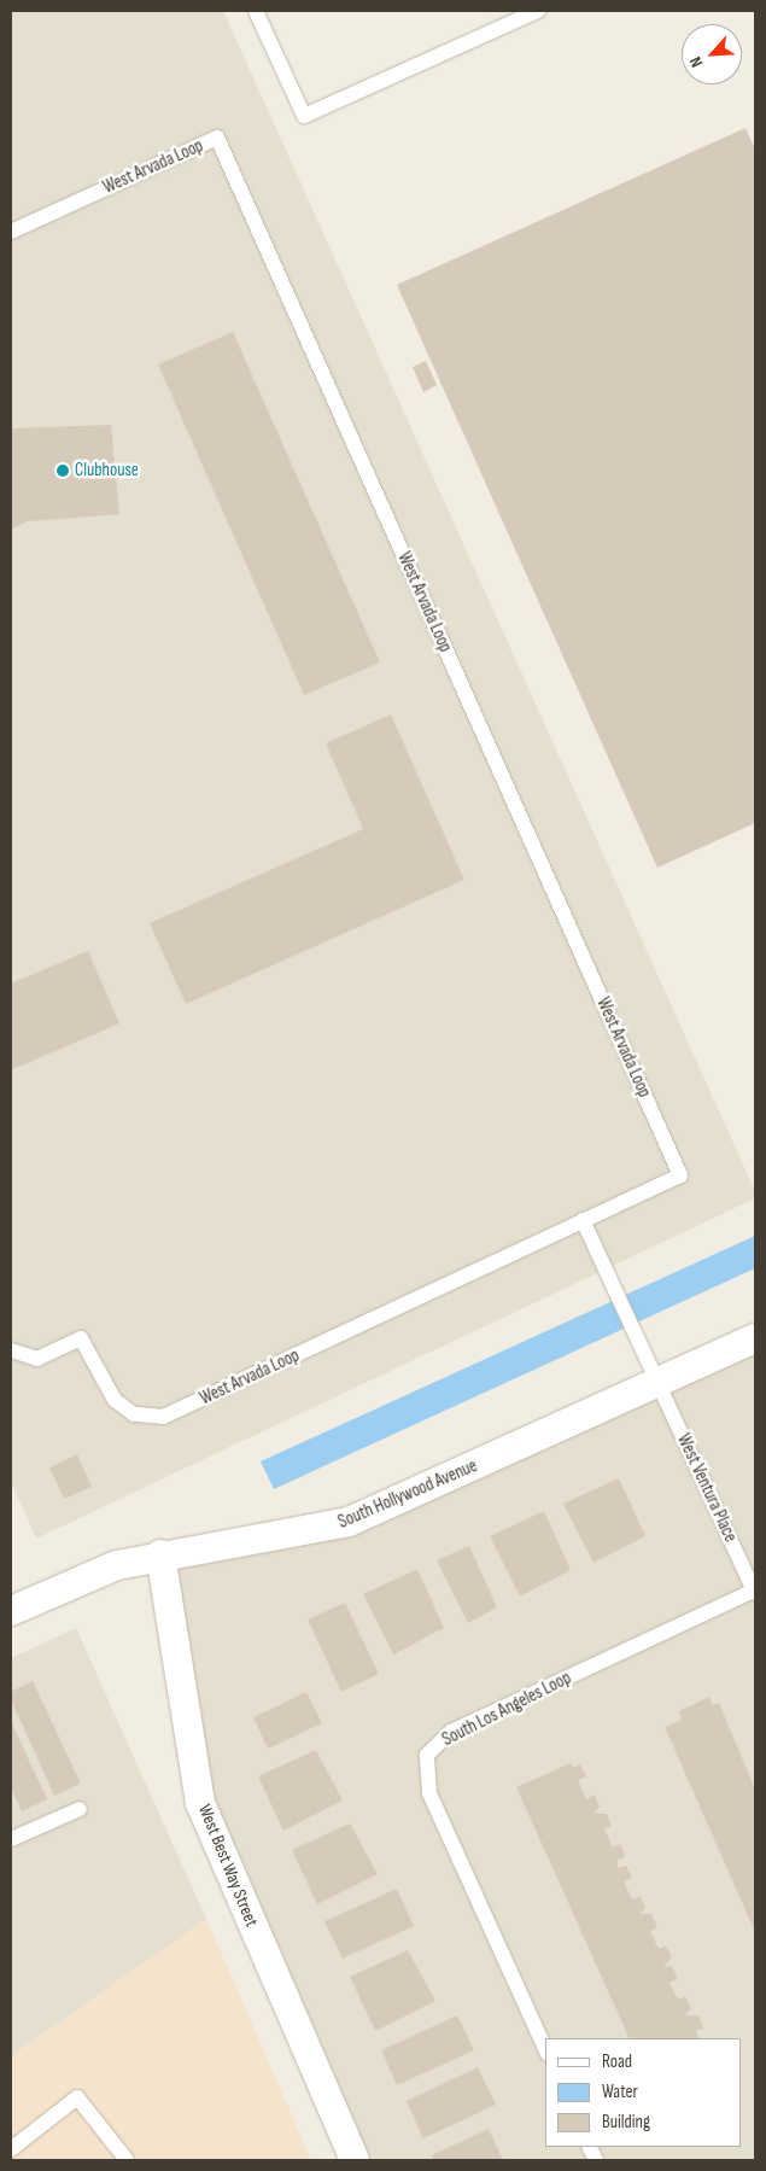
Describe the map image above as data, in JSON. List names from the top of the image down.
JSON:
{
  "streets": {
    "street": ["South Hollywood Avenue", "West Best Way Street"],
    "lane": ["West Arvada Loop", "West Ventura Place", "South Los Angeles Loop"]
  },
  "crossings": [
    ["West Ventura Place", "South Hollywood Avenue"],
    ["West Ventura Place", "South Los Angeles Loop"],
    ["South Hollywood Avenue", "West Best Way Street"]
  ],
  "places": ["Clubhouse"],
  "legend": ["Road", "Water", "Building"],
  "north": "bottom left"
}
